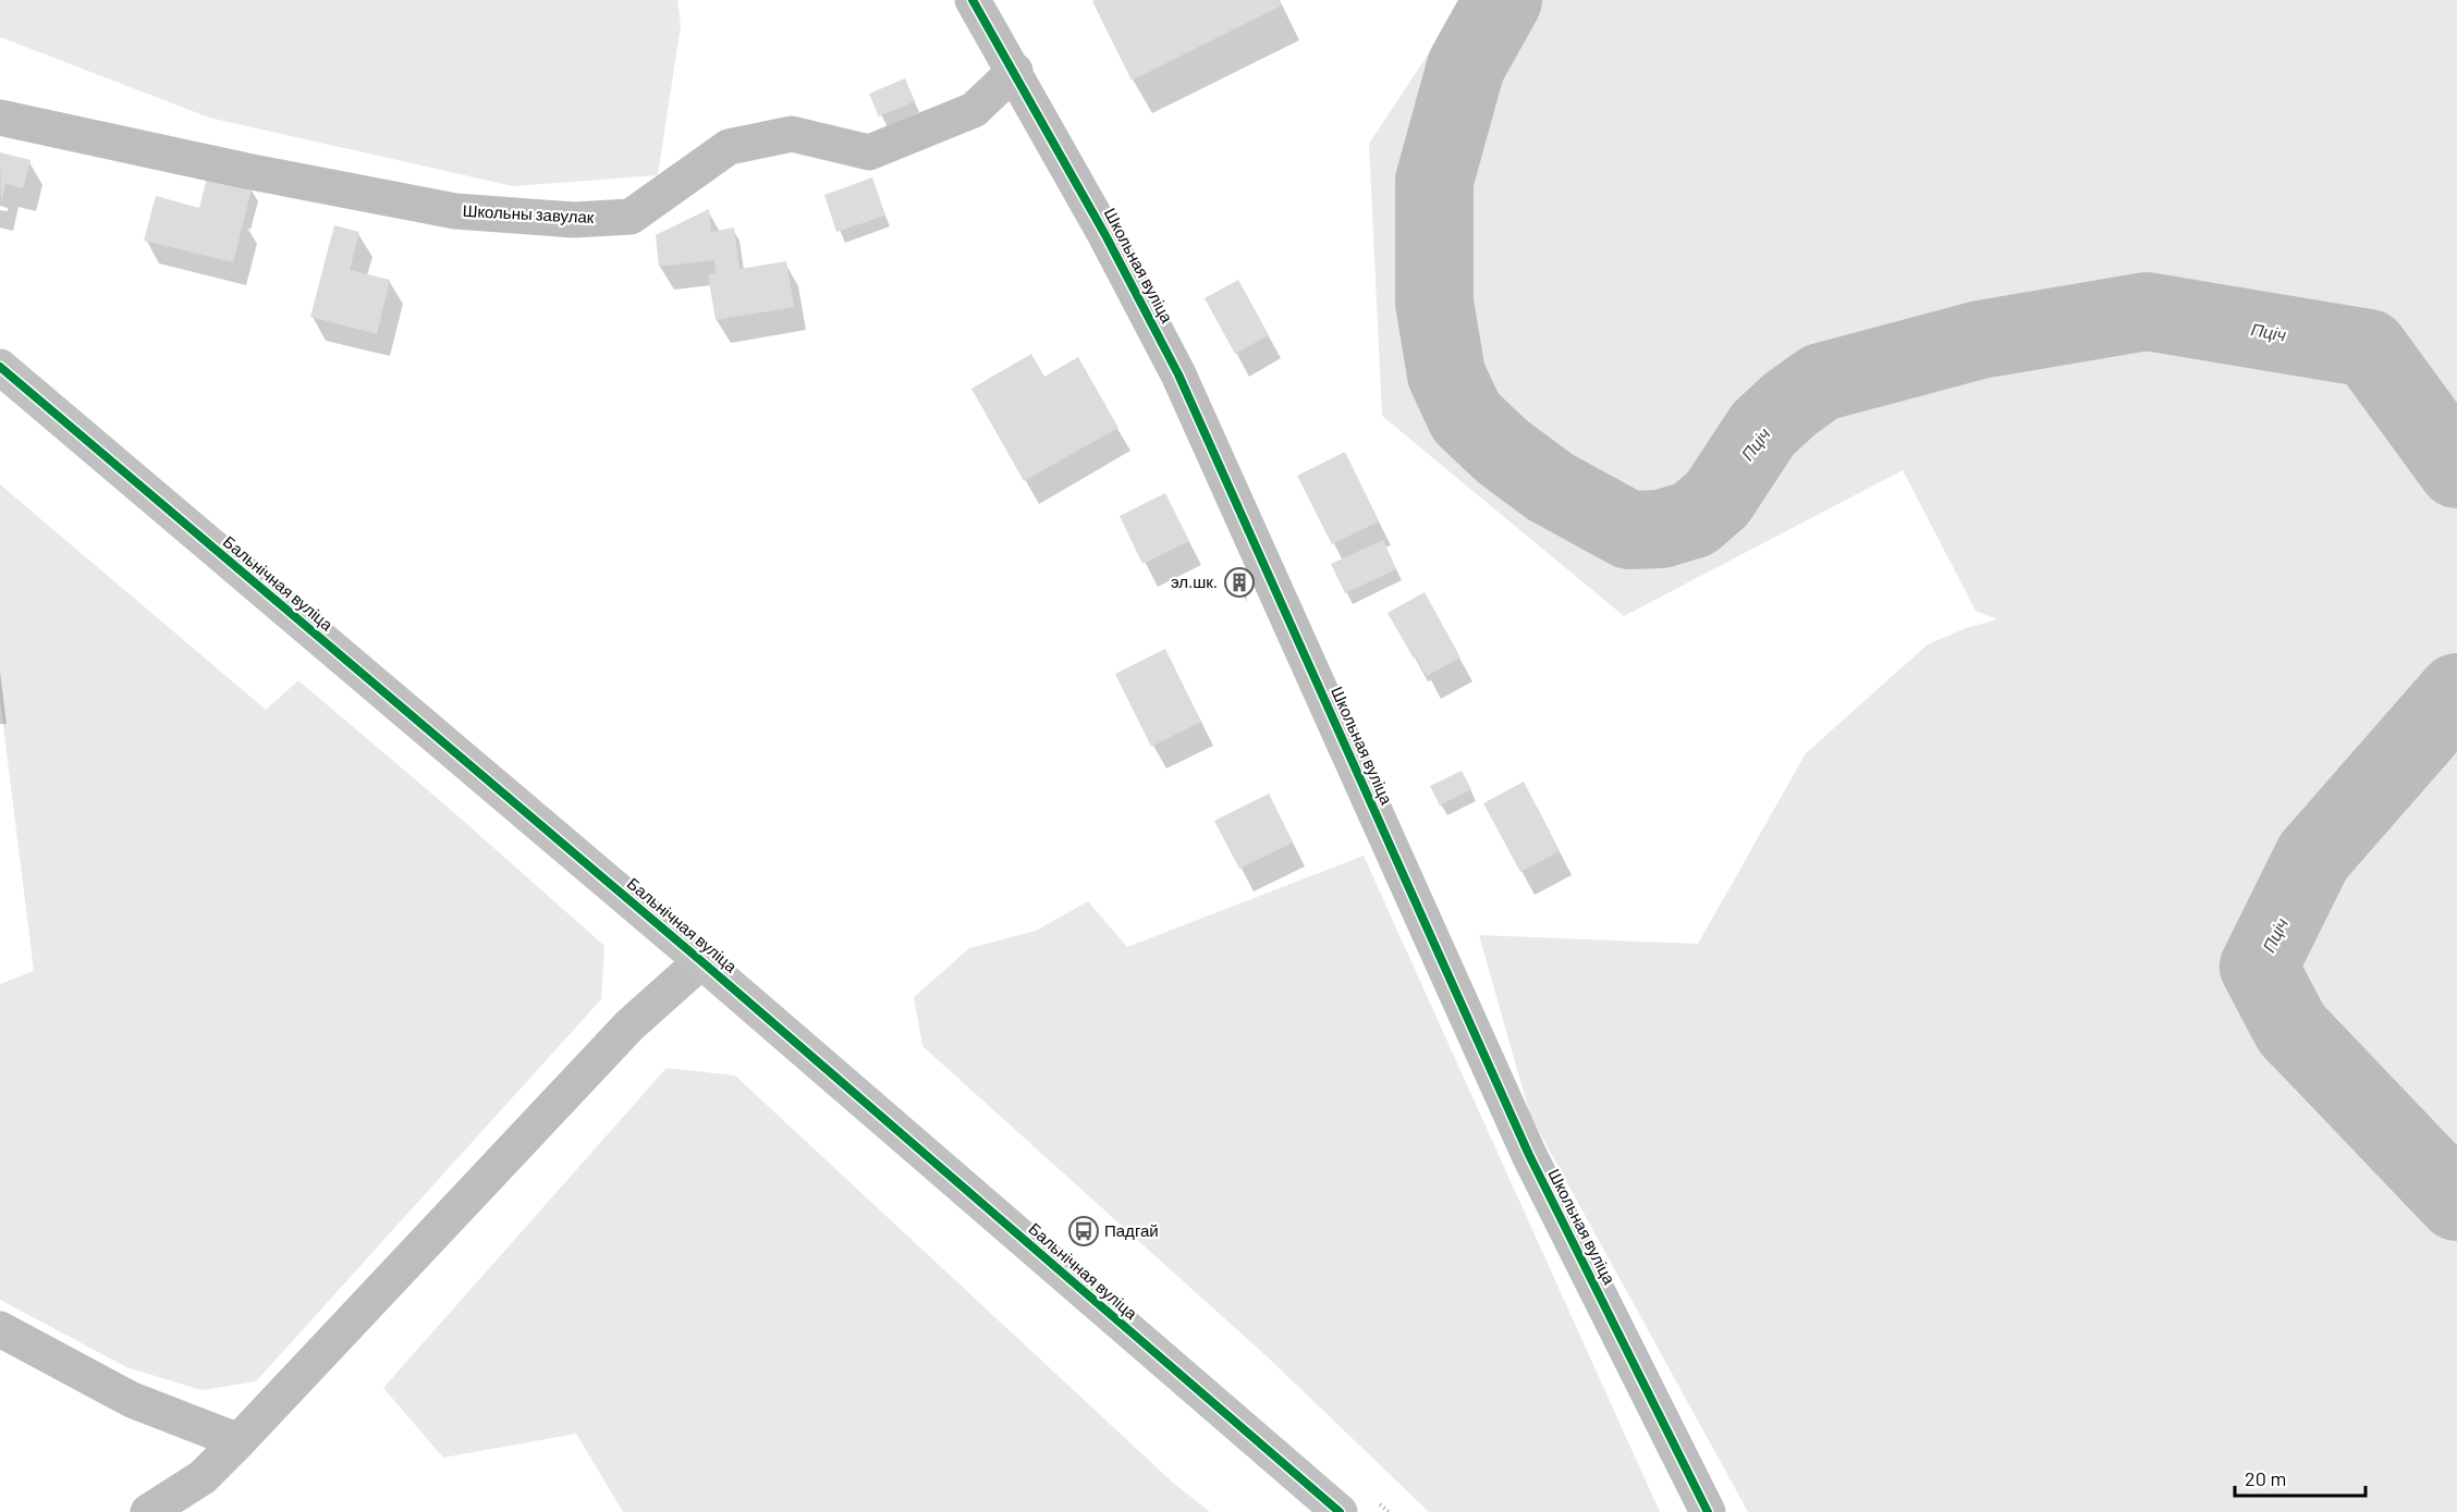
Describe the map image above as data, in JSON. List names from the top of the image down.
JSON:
{
  "streets": {
    "street": ["Школьны завулак", "Школьная вуліца", "Бальнічная вуліца"]
  },
  "crossings": [
    ["Школьны завулак", "Школьная вуліца"]
  ],
  "water": ["Пціч"],
  "places": {
    "building": ["эл.шк."],
    "bus stop": ["Падгай"]
  },
  "scale_bar": "20 m"
}
